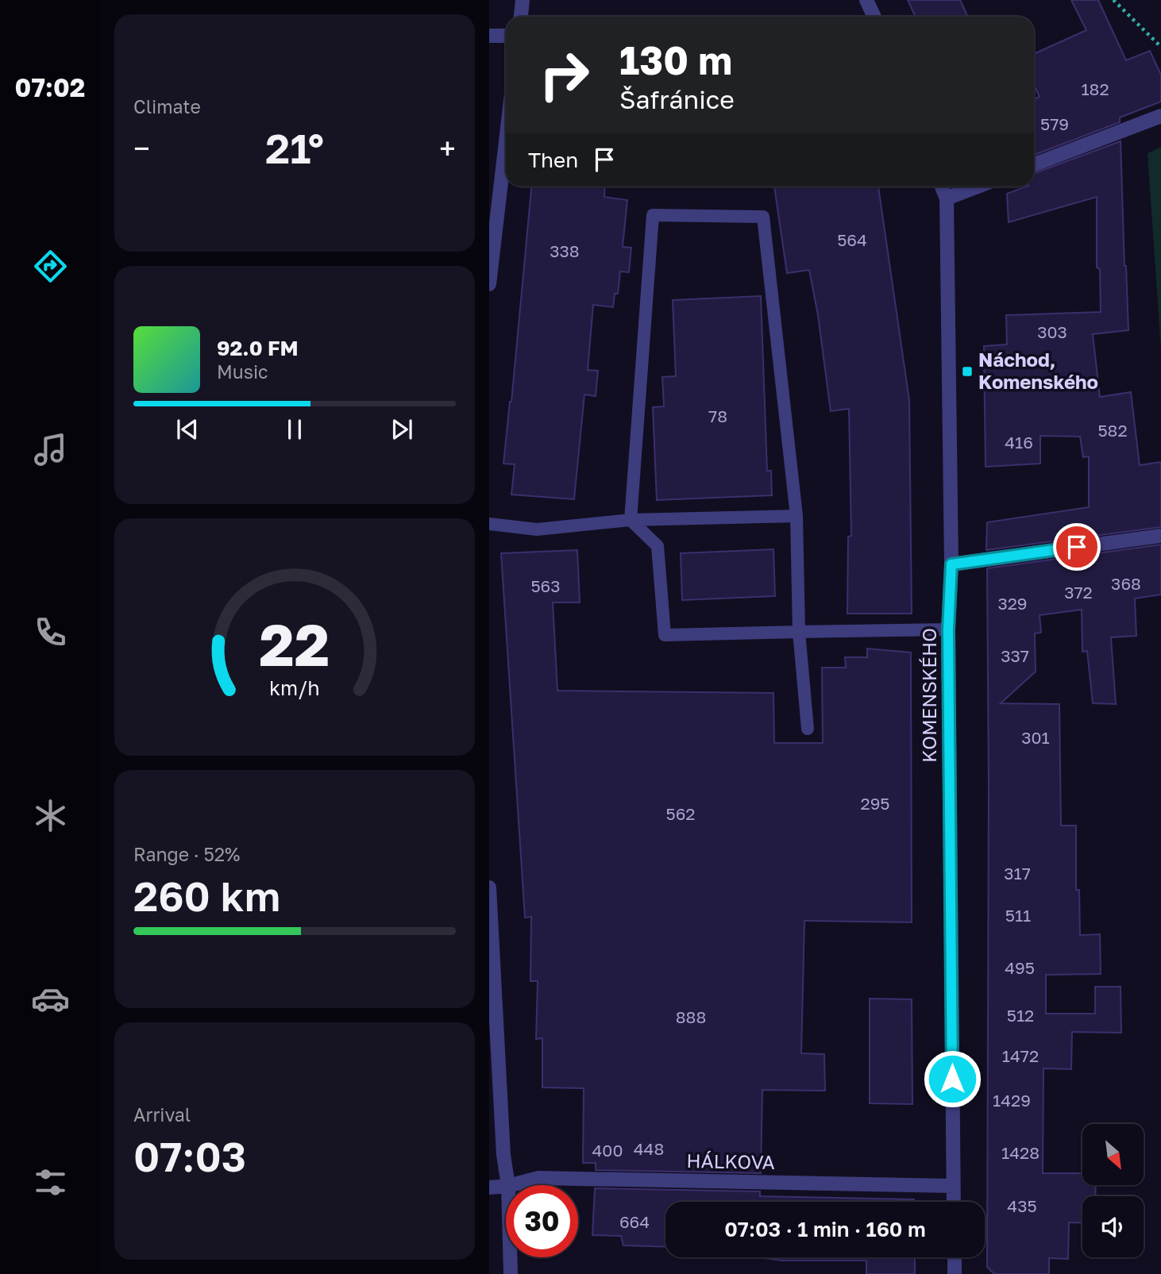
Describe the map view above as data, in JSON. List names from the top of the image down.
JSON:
{
  "streets": {
    "street": ["KOMENSKÉHO", "HÁLKOVA"]
  },
  "crossings": [
    ["KOMENSKÉHO", "HÁLKOVA"]
  ],
  "places": {
    "transit": ["Náchod, Komenského"]
  },
  "house_numbers": [
    "182",
    "579",
    "564",
    "338",
    "303",
    "78",
    "582",
    "416",
    "368",
    "563",
    "372",
    "329",
    "337",
    "301",
    "295",
    "562",
    "317",
    "511",
    "495",
    "512",
    "888",
    "1472",
    "1429",
    "448",
    "400",
    "1428",
    "435",
    "664"
  ],
  "north": "bottom right",
  "page": {
    "tabs": "07:02",
    "tile": [
      "Climate",
      ["Range · 52%", "260 km"],
      ["Arrival", "07:03"]
    ],
    "turn": ["130 m", "Šafránice"],
    "heat": ["−", "21°", "+"],
    "then": "Then",
    "song": ["92.0 FM", "Music"],
    "limit": "30",
    "trip": "07:03 · 1 min · 160 m",
    "gauge": ["22", "km/h"]
  }
}
